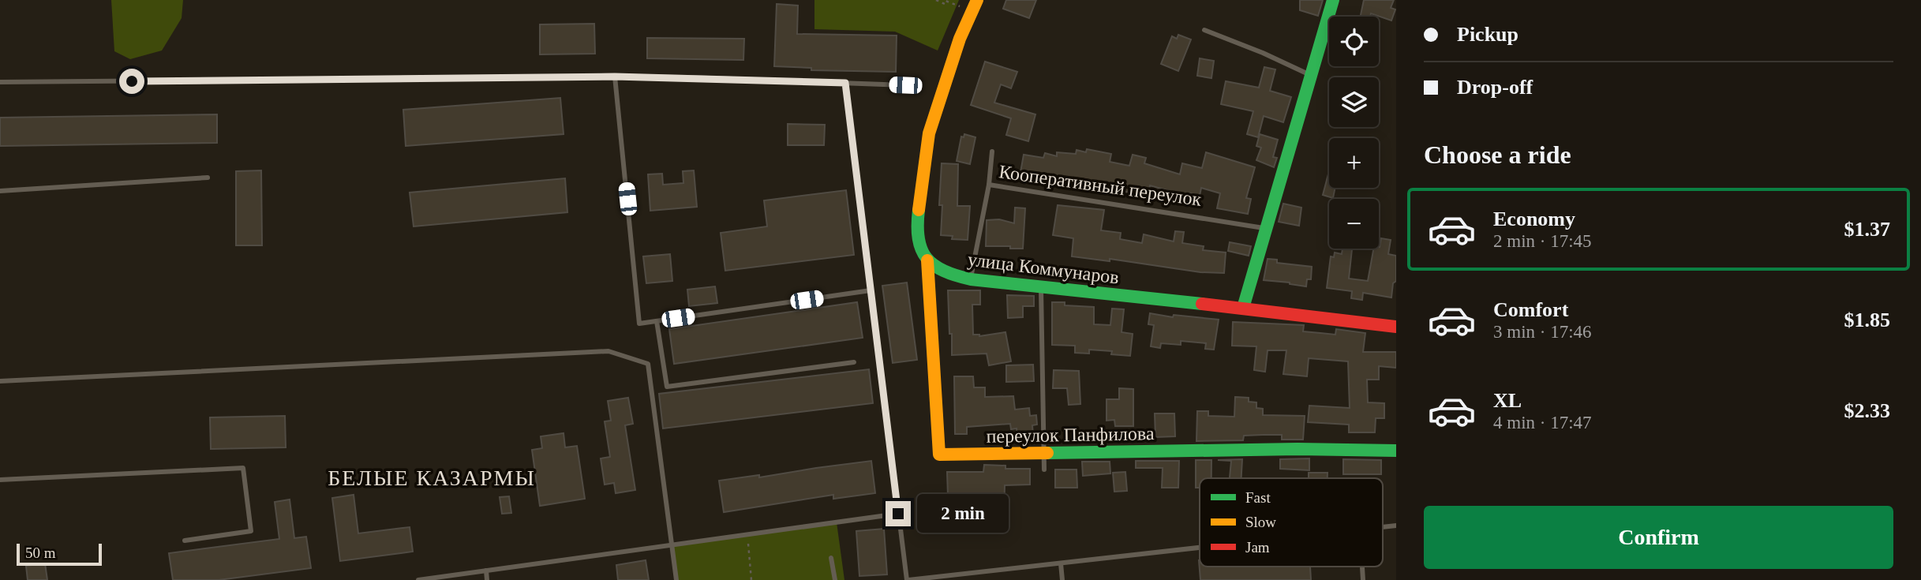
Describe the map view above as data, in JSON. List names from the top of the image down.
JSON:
{
  "streets": {
    "street": ["улица Коммунаров", "переулок Панфилова"],
    "lane": ["Кооперативный переулок"]
  },
  "crossings": [
    ["Кооперативный переулок", "улица Коммунаров"],
    ["улица Коммунаров", "переулок Панфилова"]
  ],
  "districts": ["БЕЛЫЕ КАЗАРМЫ"],
  "legend": ["Fast", "Slow", "Jam"],
  "scale_bar": "50 m",
  "page": {
    "banner": ["Pickup", "Drop-off"],
    "map_buttons": ["+", "−"],
    "heading": "Choose a ride",
    "list": [
      {
        "name": "Economy",
        "note": "2 min · 17:45",
        "value": "$1.37"
      },
      {
        "name": "Comfort",
        "note": "3 min · 17:46",
        "value": "$1.85"
      },
      {
        "name": "XL",
        "note": "4 min · 17:47",
        "value": "$2.33"
      }
    ],
    "bubble": "2 min",
    "buttons": "Confirm",
    "scale": "50 m"
  }
}
